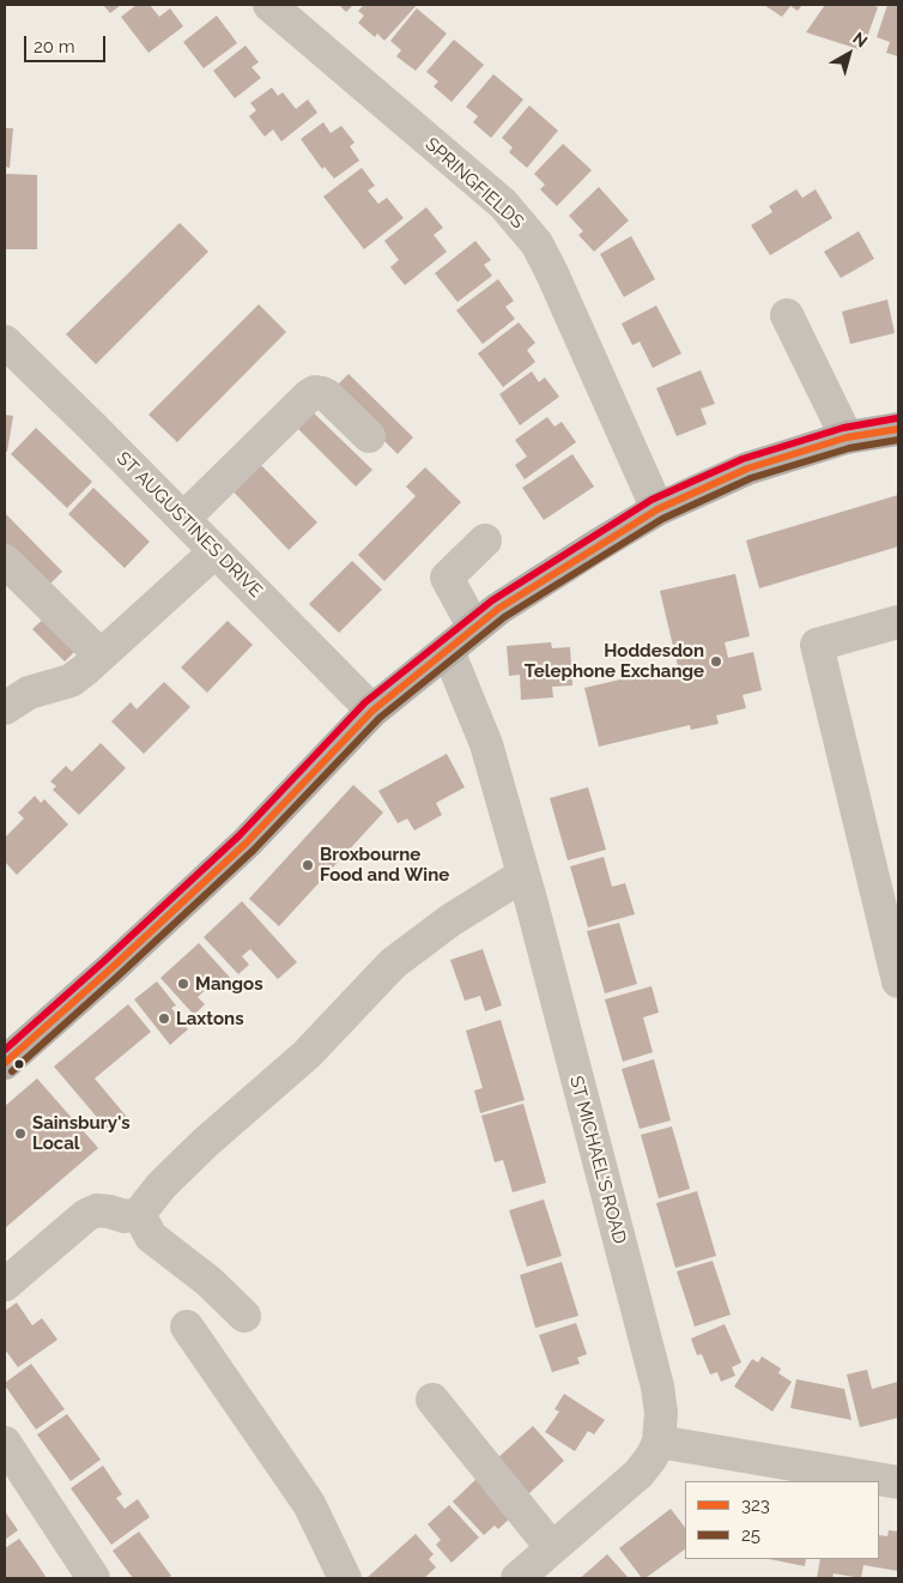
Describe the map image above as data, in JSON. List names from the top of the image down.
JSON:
{
  "streets": {
    "street": ["SPRINGFIELDS", "ST AUGUSTINES DRIVE", "ST MICHAEL'S ROAD"]
  },
  "places": [
    "Hoddesdon Telephone Exchange",
    "Broxbourne Food and Wine",
    "Mangos",
    "Laxtons",
    "Sainsbury's Local"
  ],
  "lines": ["transit line 323", "transit line 25"],
  "legend": ["323", "25"],
  "scale_bar": "20 m",
  "north": "top right"
}
